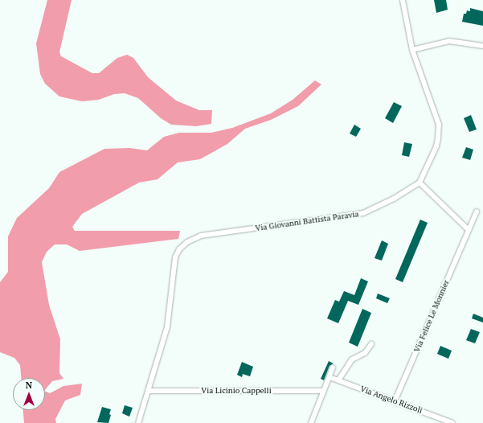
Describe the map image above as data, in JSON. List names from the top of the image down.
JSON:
{
  "streets": {
    "street": [
      "Via Giovanni Battista Paravia",
      "Via Felice Le Monnier",
      "Via Licinio Cappelli",
      "Via Angelo Rizzoli"
    ]
  },
  "crossings": [
    ["Via Giovanni Battista Paravia", "Via Licinio Cappelli"],
    ["Via Felice Le Monnier", "Via Angelo Rizzoli"]
  ],
  "north": "top"
}
